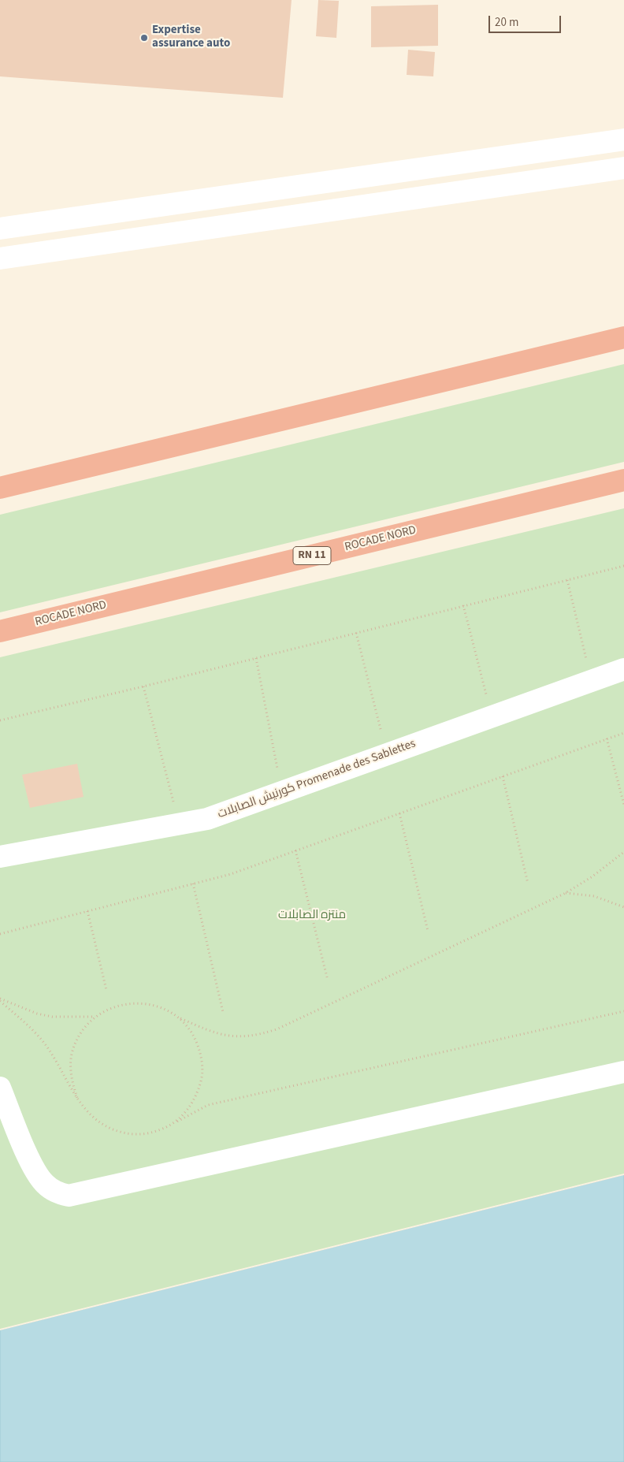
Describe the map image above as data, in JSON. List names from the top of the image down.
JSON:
{
  "streets": {
    "highway": ["ROCADE NORD", "RN 11"],
    "street": ["كورنيش الصابلات Promenade des Sablettes"]
  },
  "parks": ["منتزه الصابلات"],
  "places": ["Expertise assurance auto"],
  "scale_bar": "20 m"
}
